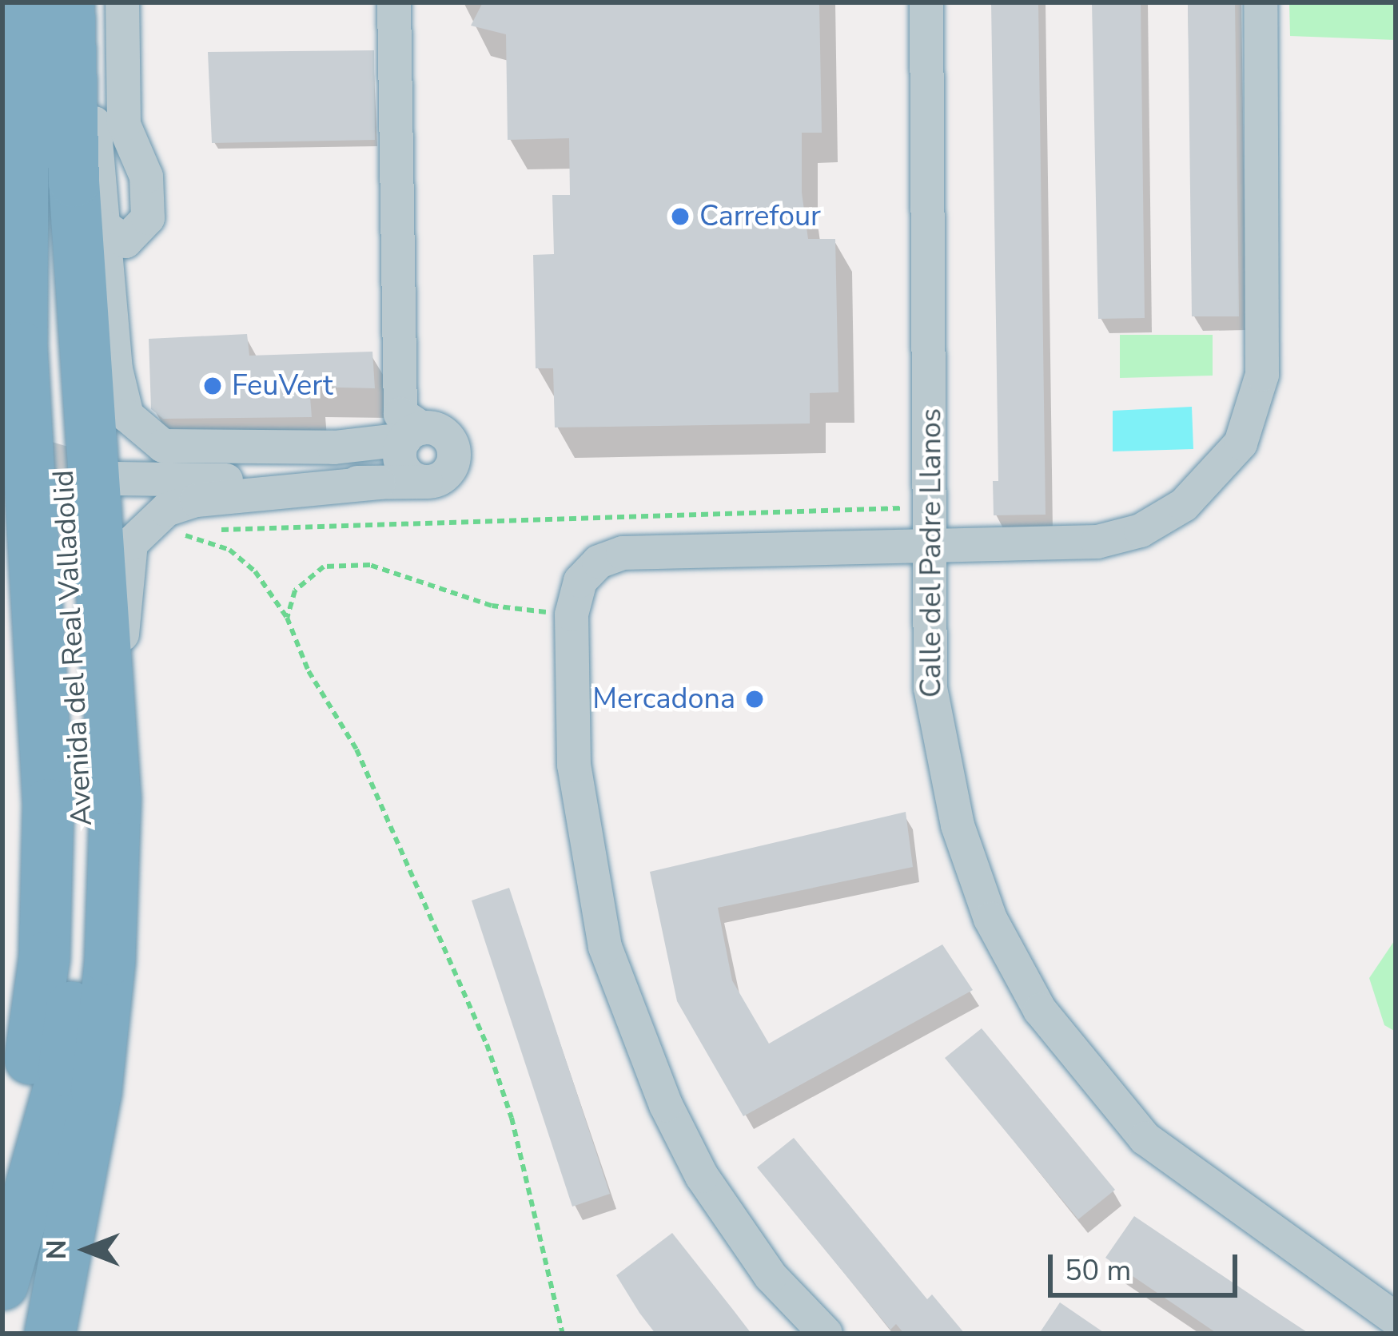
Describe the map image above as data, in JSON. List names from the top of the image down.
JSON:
{
  "streets": {
    "highway": ["Avenida del Real Valladolid"],
    "street": ["Calle del Padre Llanos"]
  },
  "places": ["Carrefour", "FeuVert", "Mercadona"],
  "scale_bar": "50 m",
  "north": "left"
}
